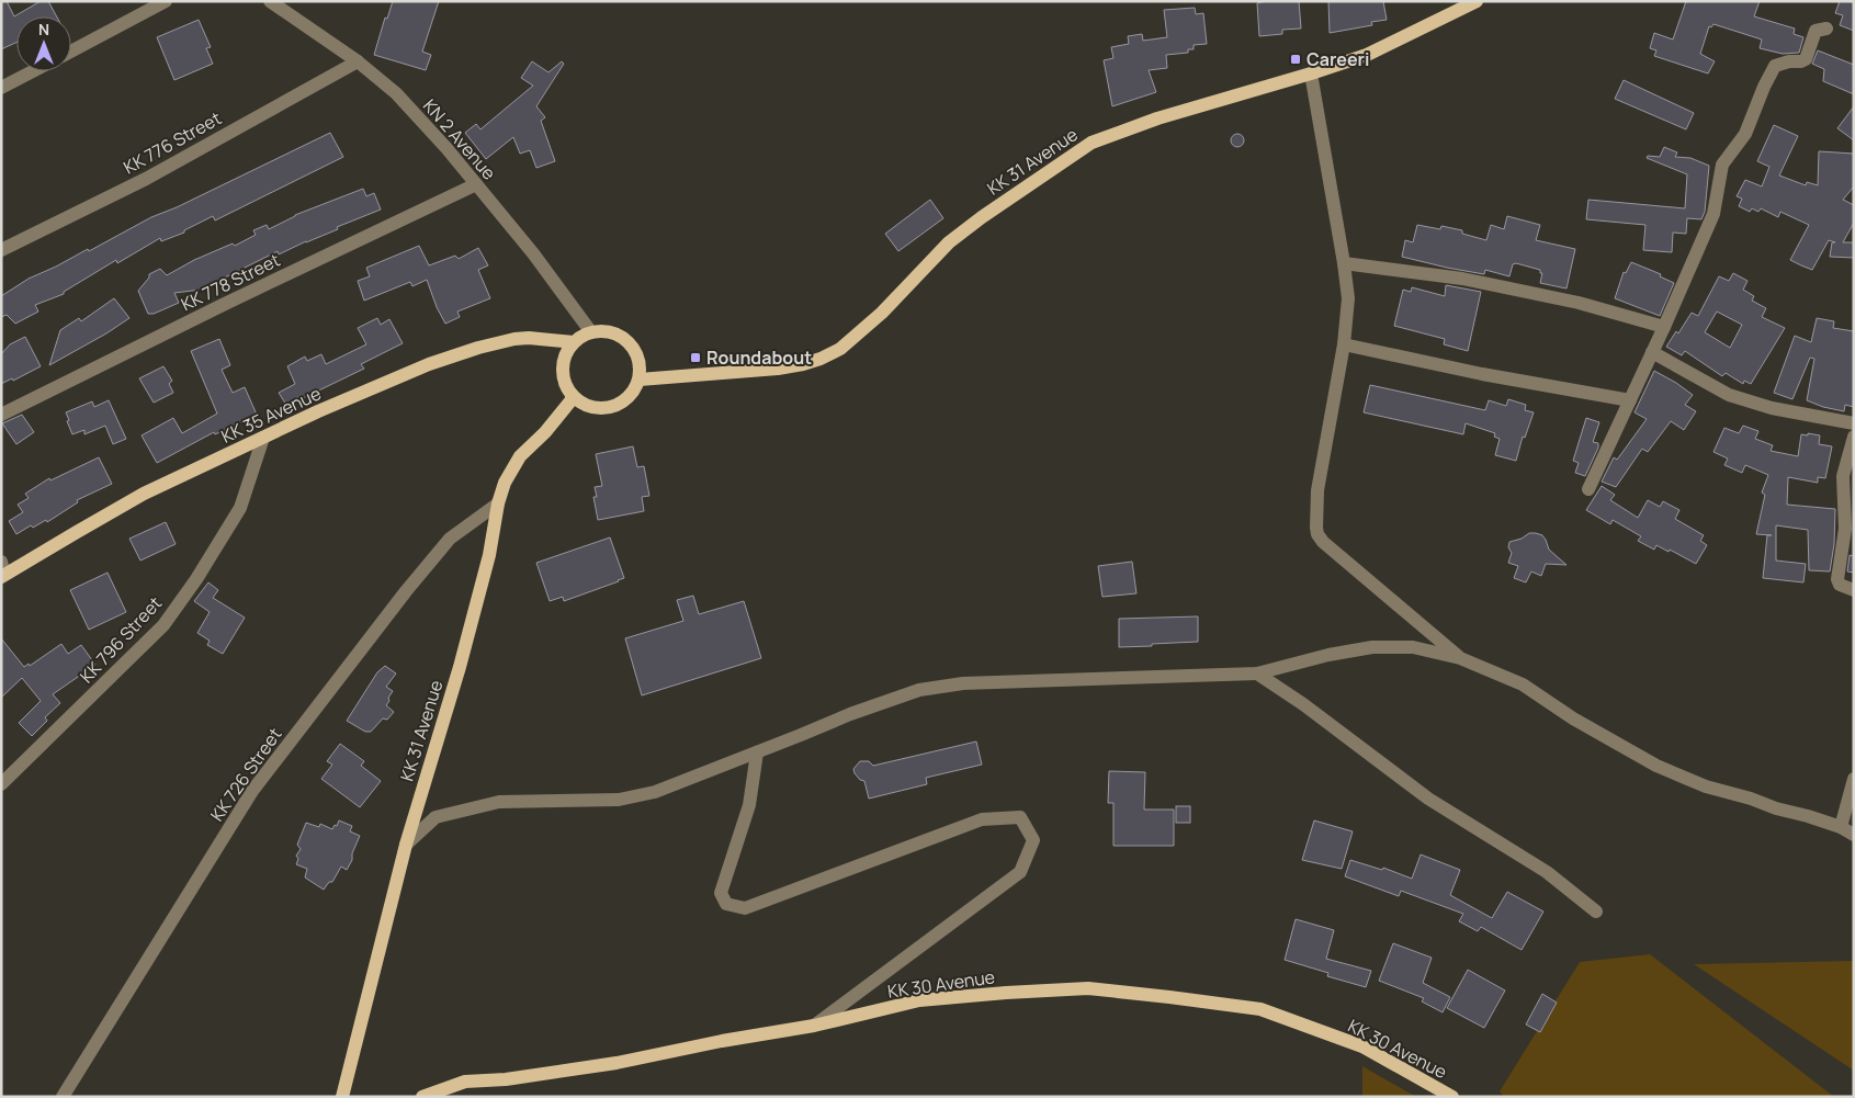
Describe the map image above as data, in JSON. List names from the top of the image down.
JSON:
{
  "streets": {
    "main road": ["KK 31 Avenue", "KK 35 Avenue", "KK 30 Avenue"],
    "street": [
      "KN 2 Avenue",
      "KK 776 Street",
      "KK 778 Street",
      "KK 796 Street",
      "KK 726 Street"
    ]
  },
  "crossings": [
    ["KN 2 Avenue", "KK 776 Street"],
    ["KN 2 Avenue", "KK 31 Avenue"],
    ["KN 2 Avenue", "KK 778 Street"],
    ["KN 2 Avenue", "KK 35 Avenue"],
    ["KK 31 Avenue", "KK 35 Avenue"],
    ["KK 31 Avenue", "KK 726 Street"],
    ["KK 35 Avenue", "KK 796 Street"]
  ],
  "places": {
    "transit": ["Careeri", "Roundabout"]
  },
  "north": "top"
}
